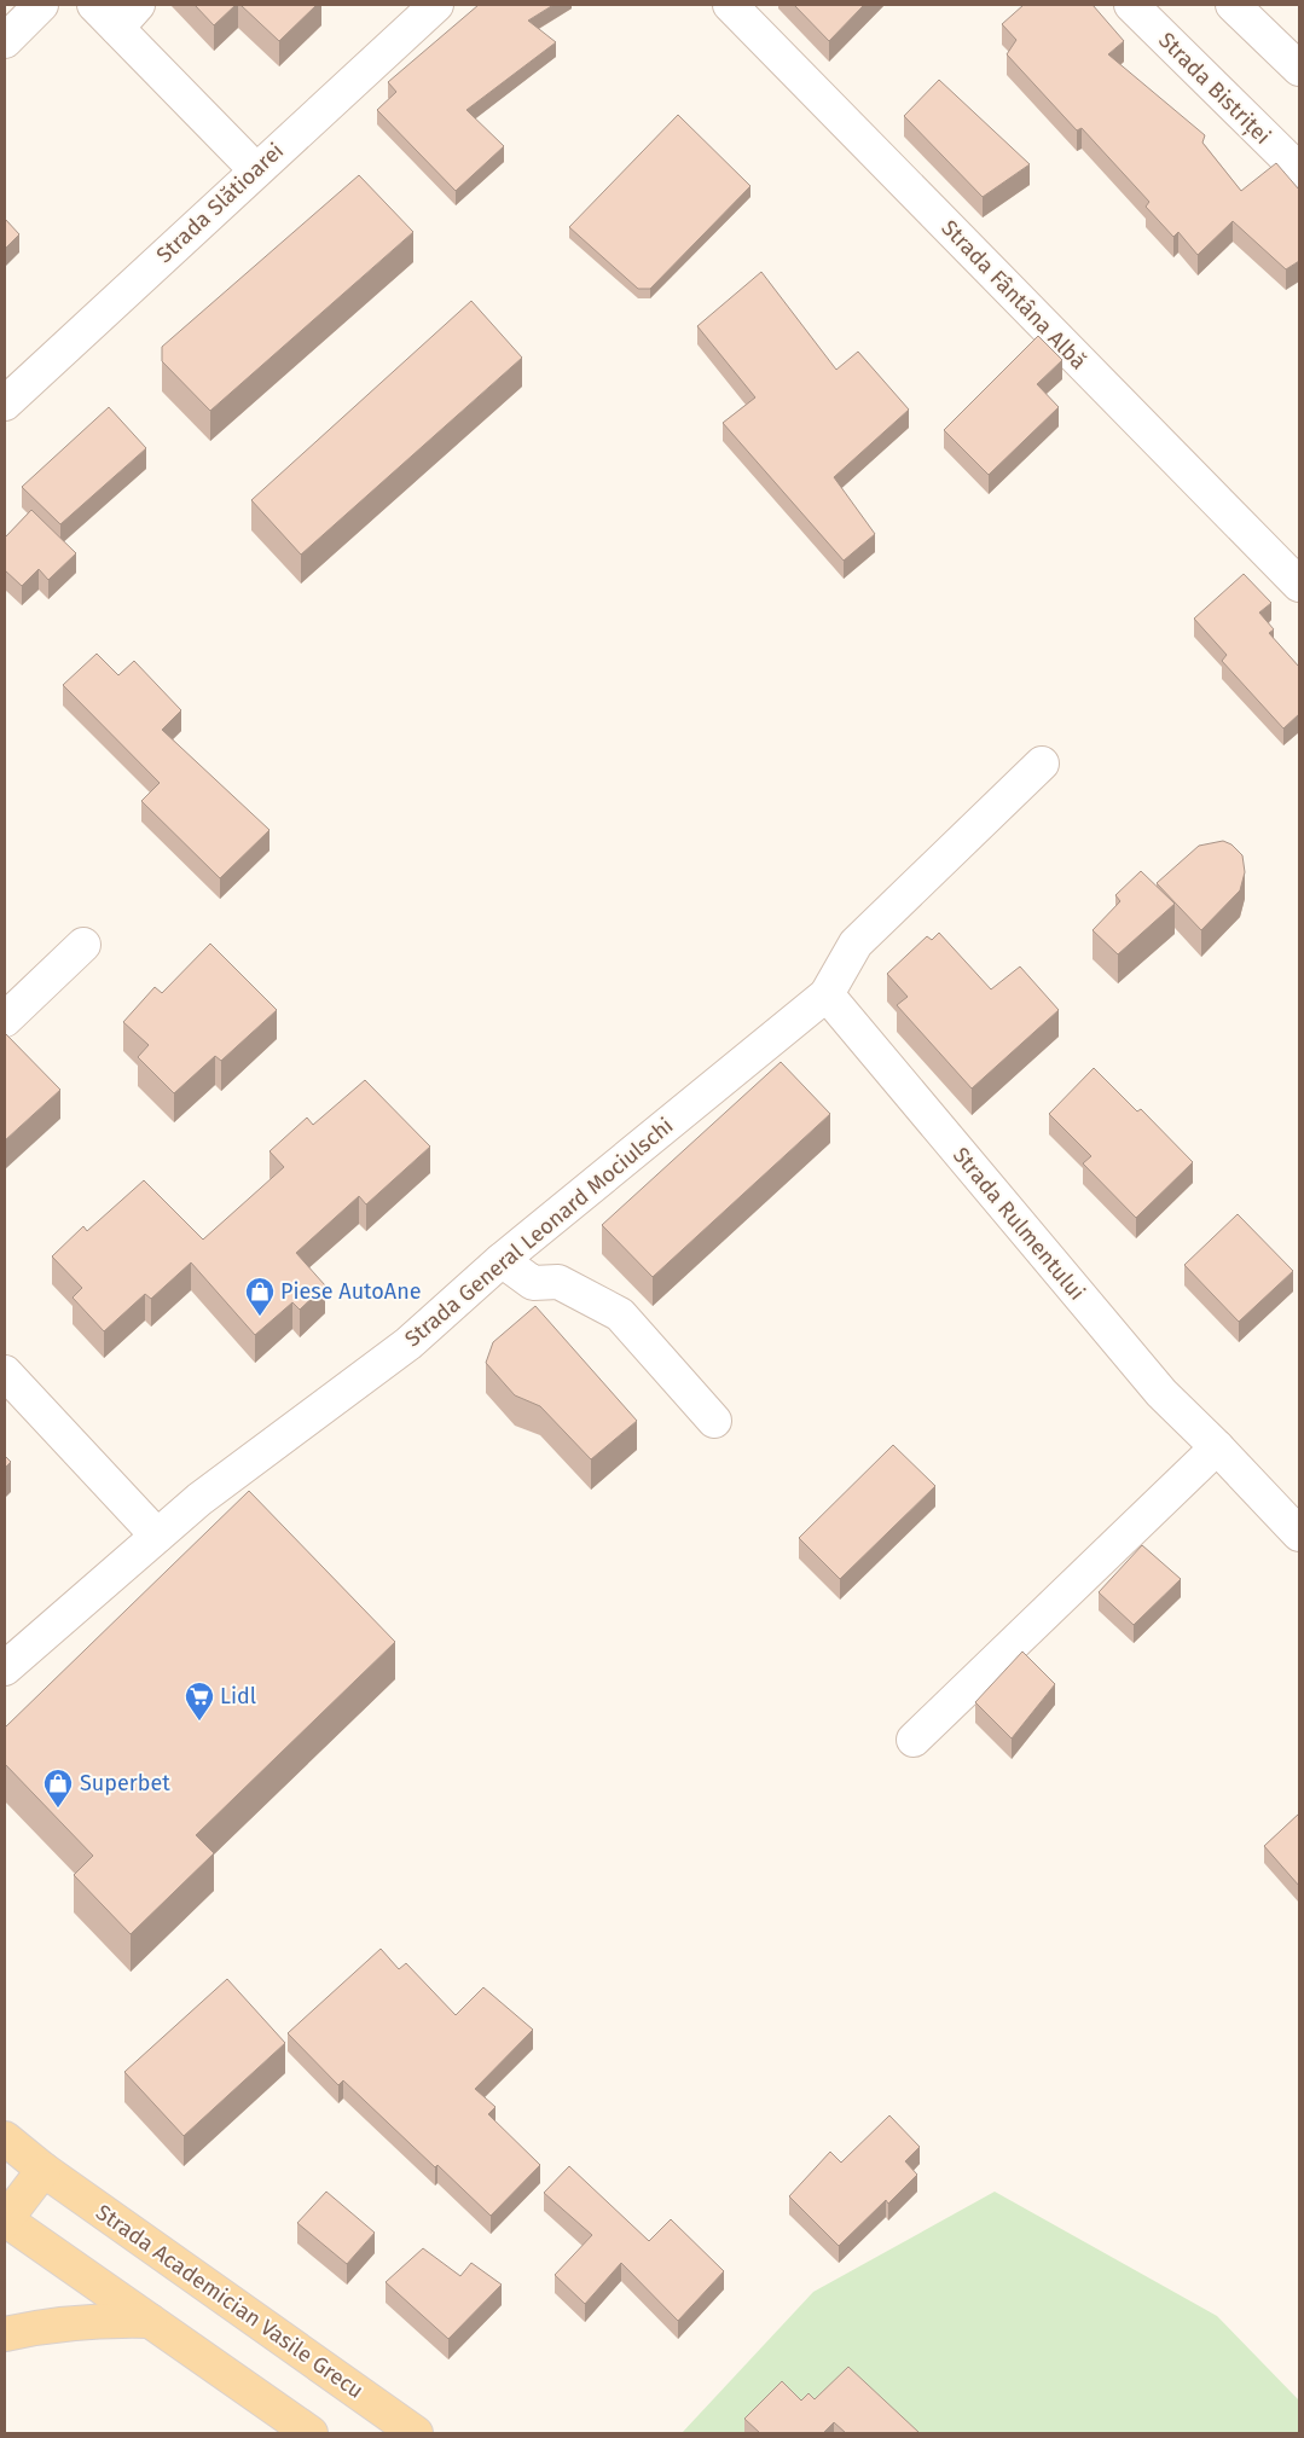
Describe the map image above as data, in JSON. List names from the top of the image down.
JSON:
{
  "streets": {
    "main road": ["Strada Academician Vasile Grecu"],
    "street": [
      "Strada Bistriței",
      "Strada Slătioarei",
      "Strada Fântâna Albă",
      "Strada Rulmentului",
      "Strada General Leonard Mociulschi"
    ]
  },
  "crossings": [
    ["Strada Rulmentului", "Strada General Leonard Mociulschi"]
  ],
  "places": {
    "shop": ["Piese AutoAne", "Superbet"],
    "supermarket": ["Lidl"]
  }
}
